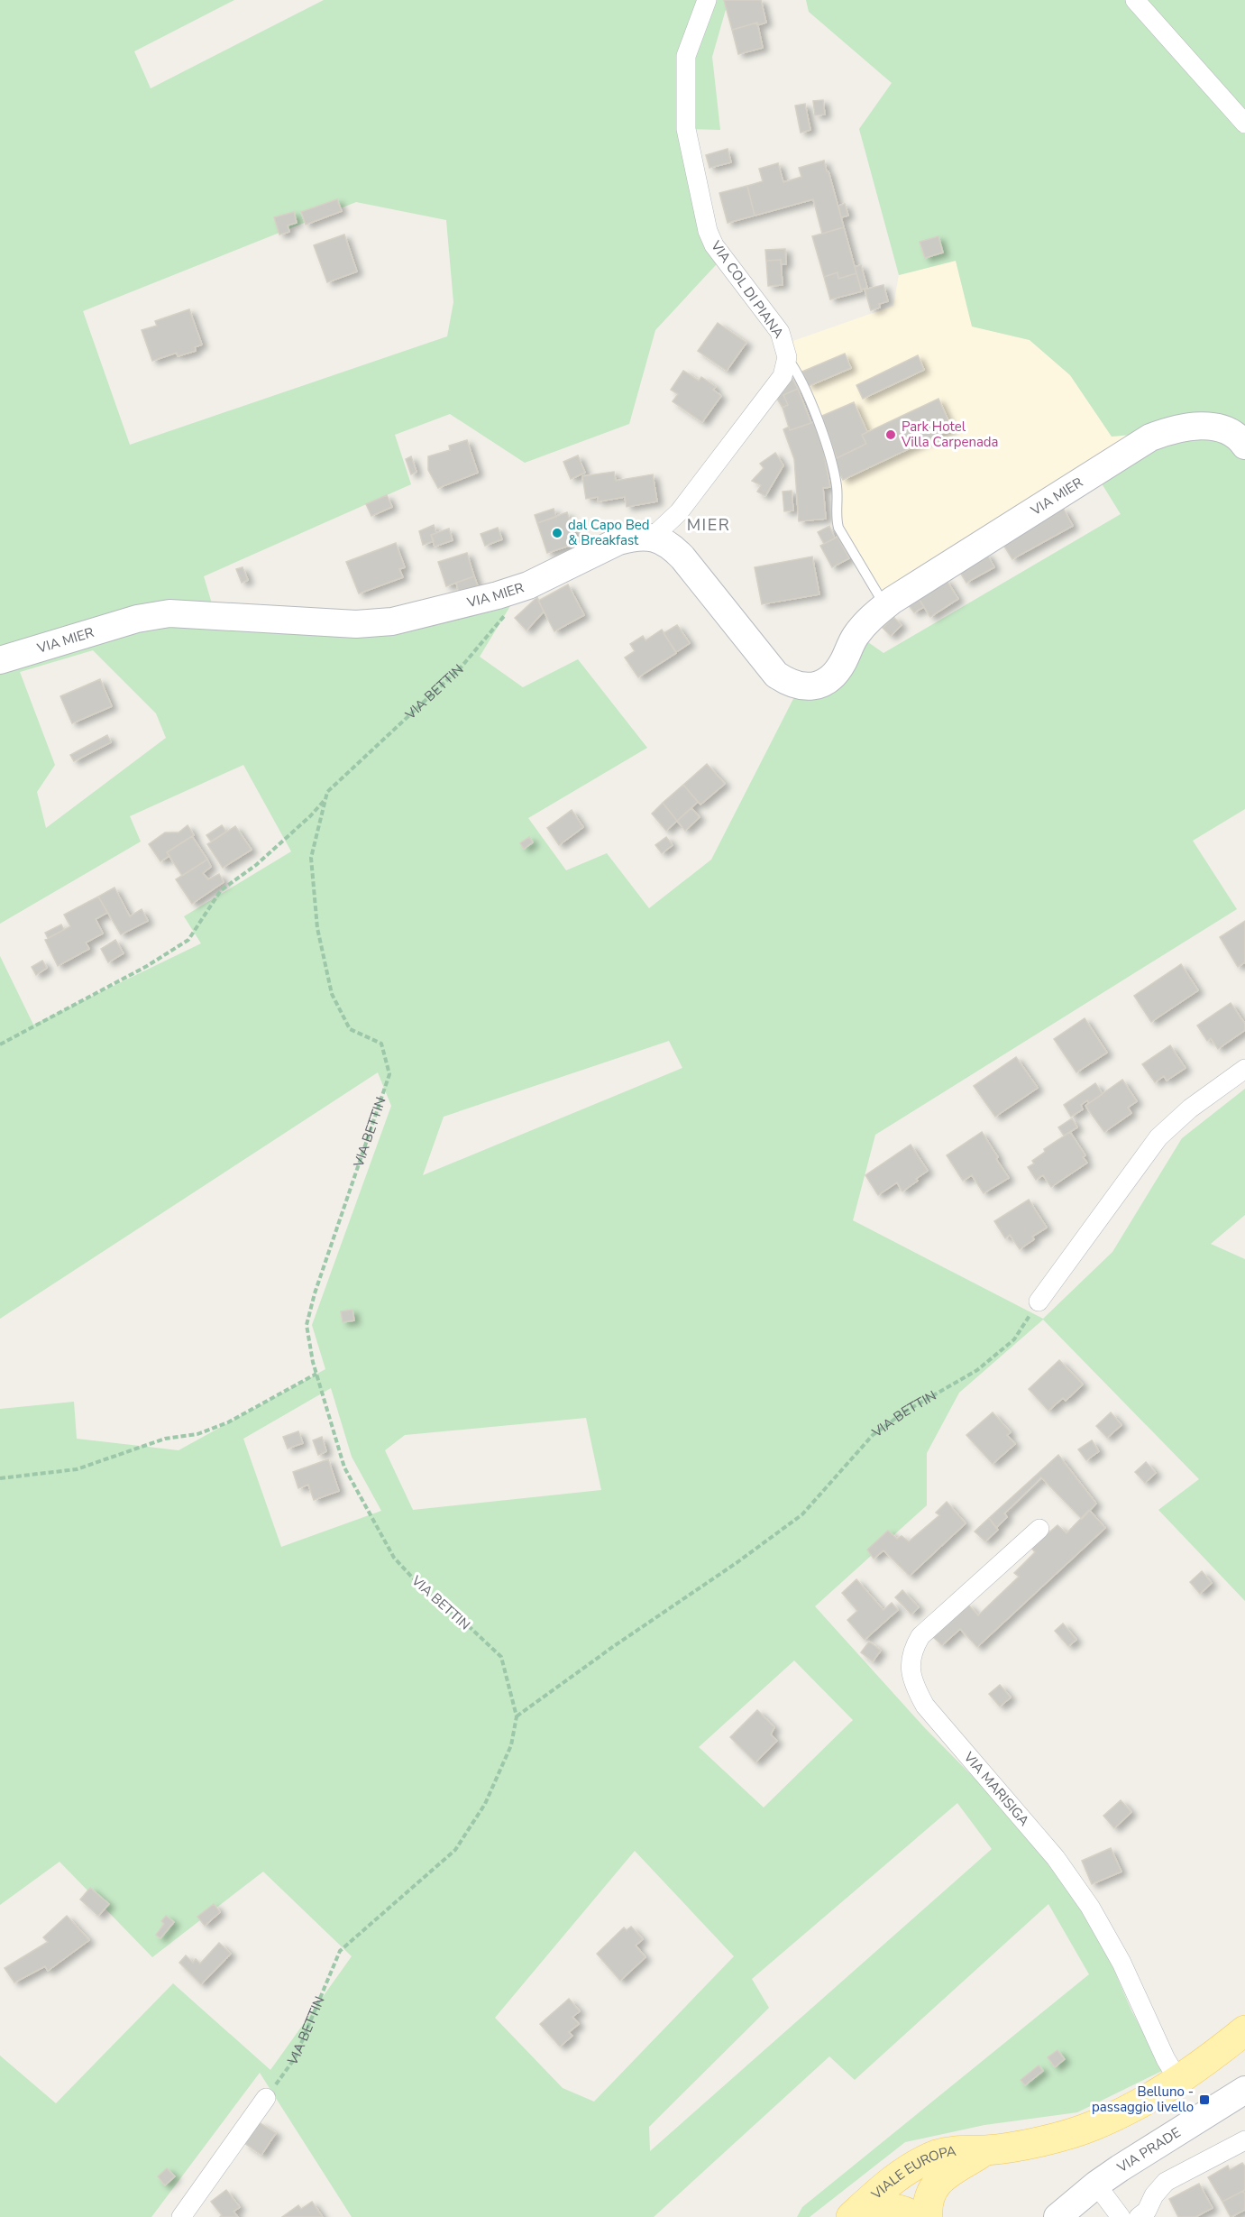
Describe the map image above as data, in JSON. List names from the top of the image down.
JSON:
{
  "streets": {
    "main road": ["VIALE EUROPA"],
    "street": [
      "VIA COL DI PIANA",
      "VIA MIER",
      "VIA MARISIGA",
      "VIA PRADE"
    ],
    "path": ["VIA BETTIN"]
  },
  "crossings": [
    ["VIA MIER", "VIA BETTIN"],
    ["VIA MARISIGA", "VIALE EUROPA"]
  ],
  "districts": ["MIER"],
  "places": {
    "other": ["Park Hotel Villa Carpenada", "dal Capo Bed & Breakfast"],
    "transit": ["Belluno - passaggio livello"]
  }
}
